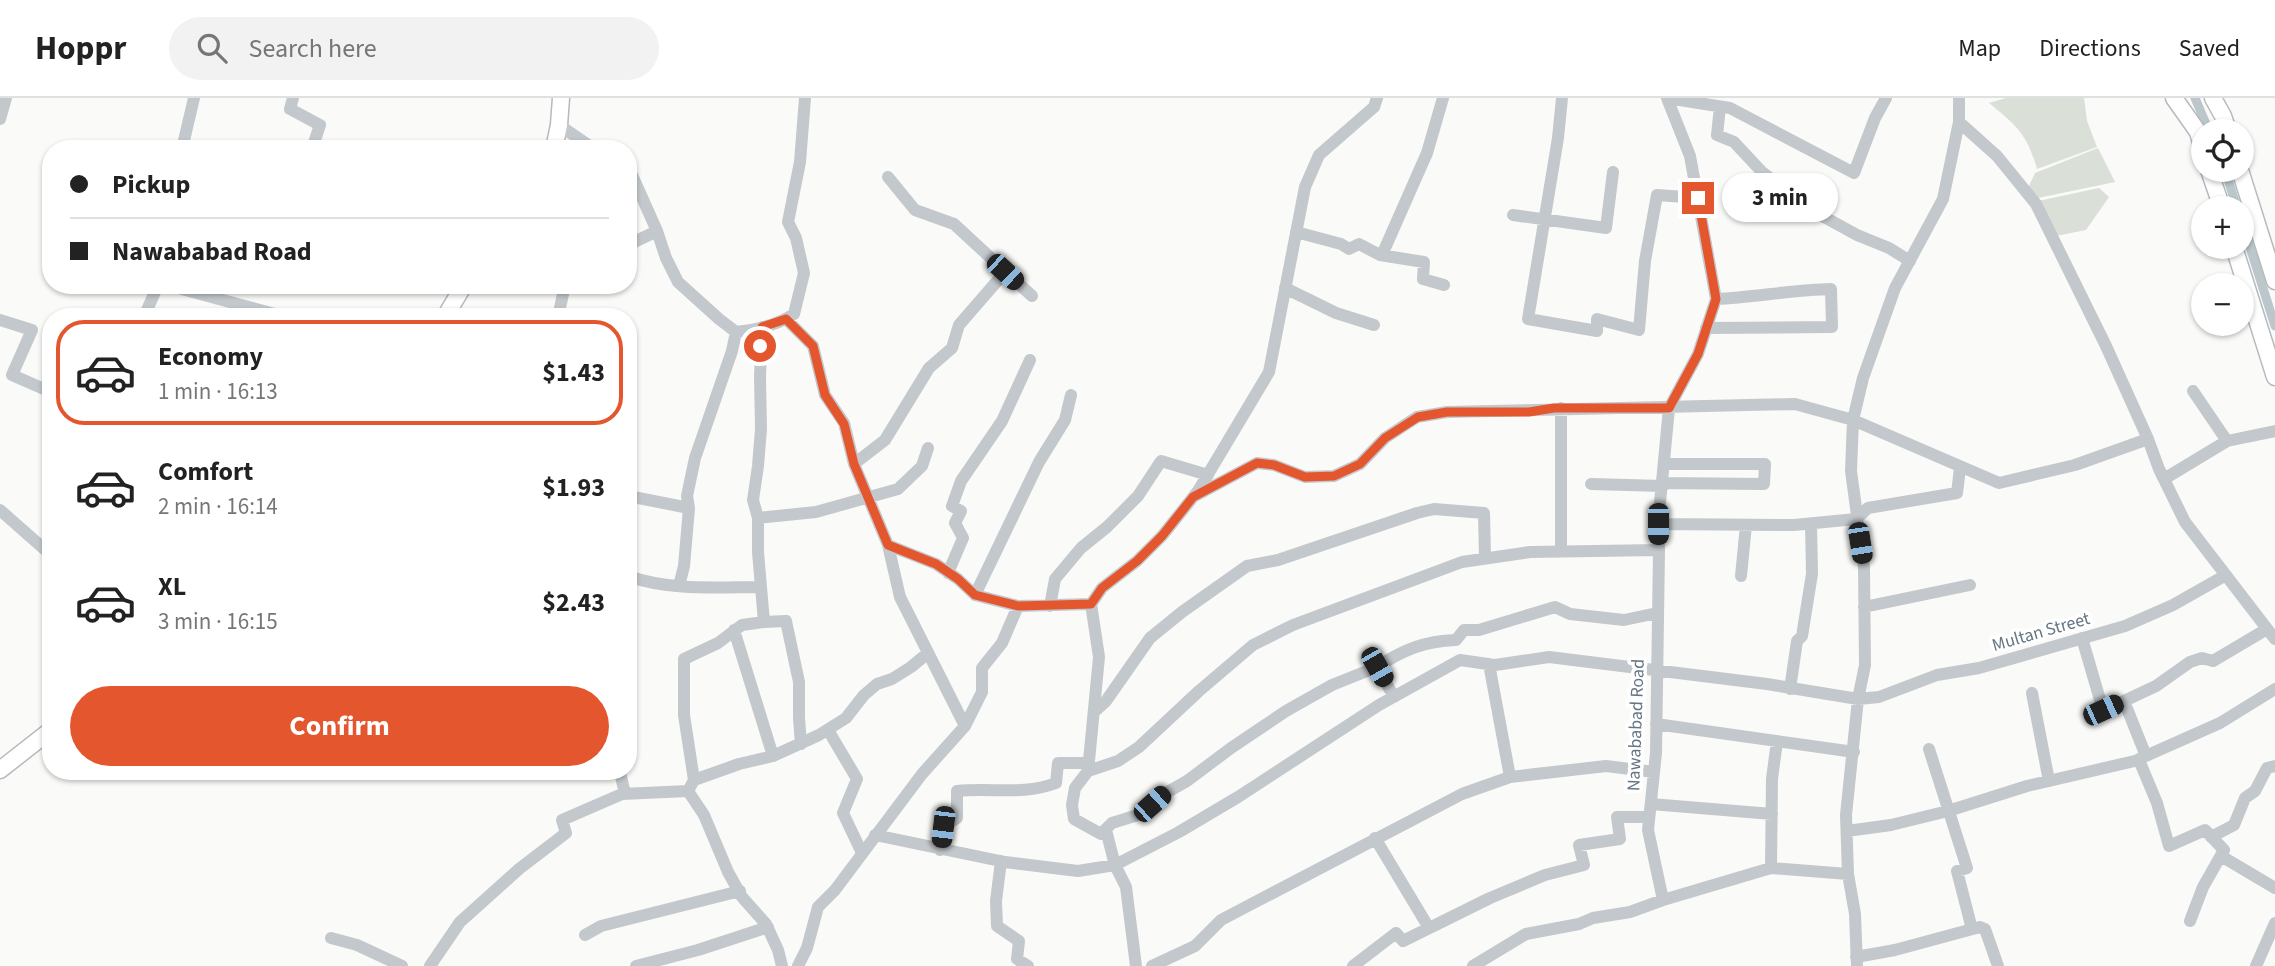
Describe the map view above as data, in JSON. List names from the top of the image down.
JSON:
{
  "streets": {
    "street": ["Multan Street", "Nawababad Road"]
  },
  "crossings": [
    ["Multan Street", "Nawababad Road"]
  ],
  "page": {
    "header": "Hoppr",
    "search": "Search here",
    "nav": ["Map", "Directions", "Saved"],
    "map_buttons": ["+", "−"],
    "banner": ["Pickup", "Nawababad Road"],
    "bubble": "3 min",
    "list": [
      {
        "name": "Economy",
        "note": "1 min · 16:13",
        "value": "$1.43"
      },
      {
        "name": "Comfort",
        "note": "2 min · 16:14",
        "value": "$1.93"
      },
      {
        "name": "XL",
        "note": "3 min · 16:15",
        "value": "$2.43"
      }
    ],
    "buttons": "Confirm"
  }
}
